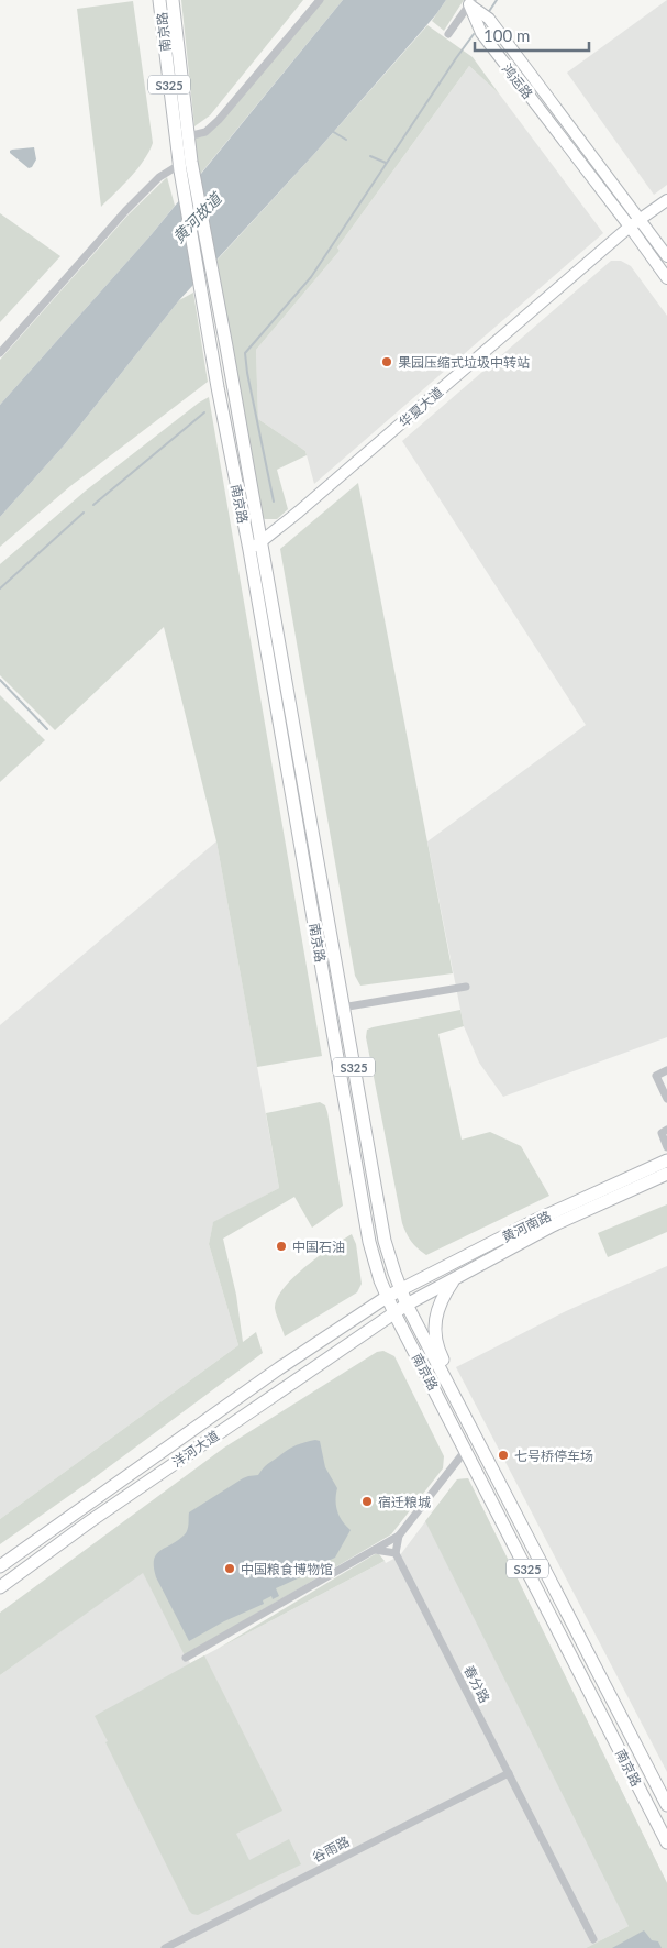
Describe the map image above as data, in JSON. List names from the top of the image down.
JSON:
{
  "streets": {
    "main road": [
      "南京路",
      "S325",
      "黄河南路",
      "洋河大道"
    ],
    "street": [
      "鸿运路",
      "华夏大道",
      "春分路",
      "谷雨路"
    ]
  },
  "crossings": [
    ["南京路", "华夏大道"],
    ["南京路", "黄河南路"],
    ["南京路", "洋河大道"],
    ["鸿运路", "华夏大道"],
    ["黄河南路", "洋河大道"],
    ["春分路", "谷雨路"]
  ],
  "water": ["黄河故道"],
  "places": [
    "果园压缩式垃圾中转站",
    "中国石油",
    "七号桥停车场",
    "宿迁粮城",
    "中国粮食博物馆"
  ],
  "scale_bar": "100 m"
}
